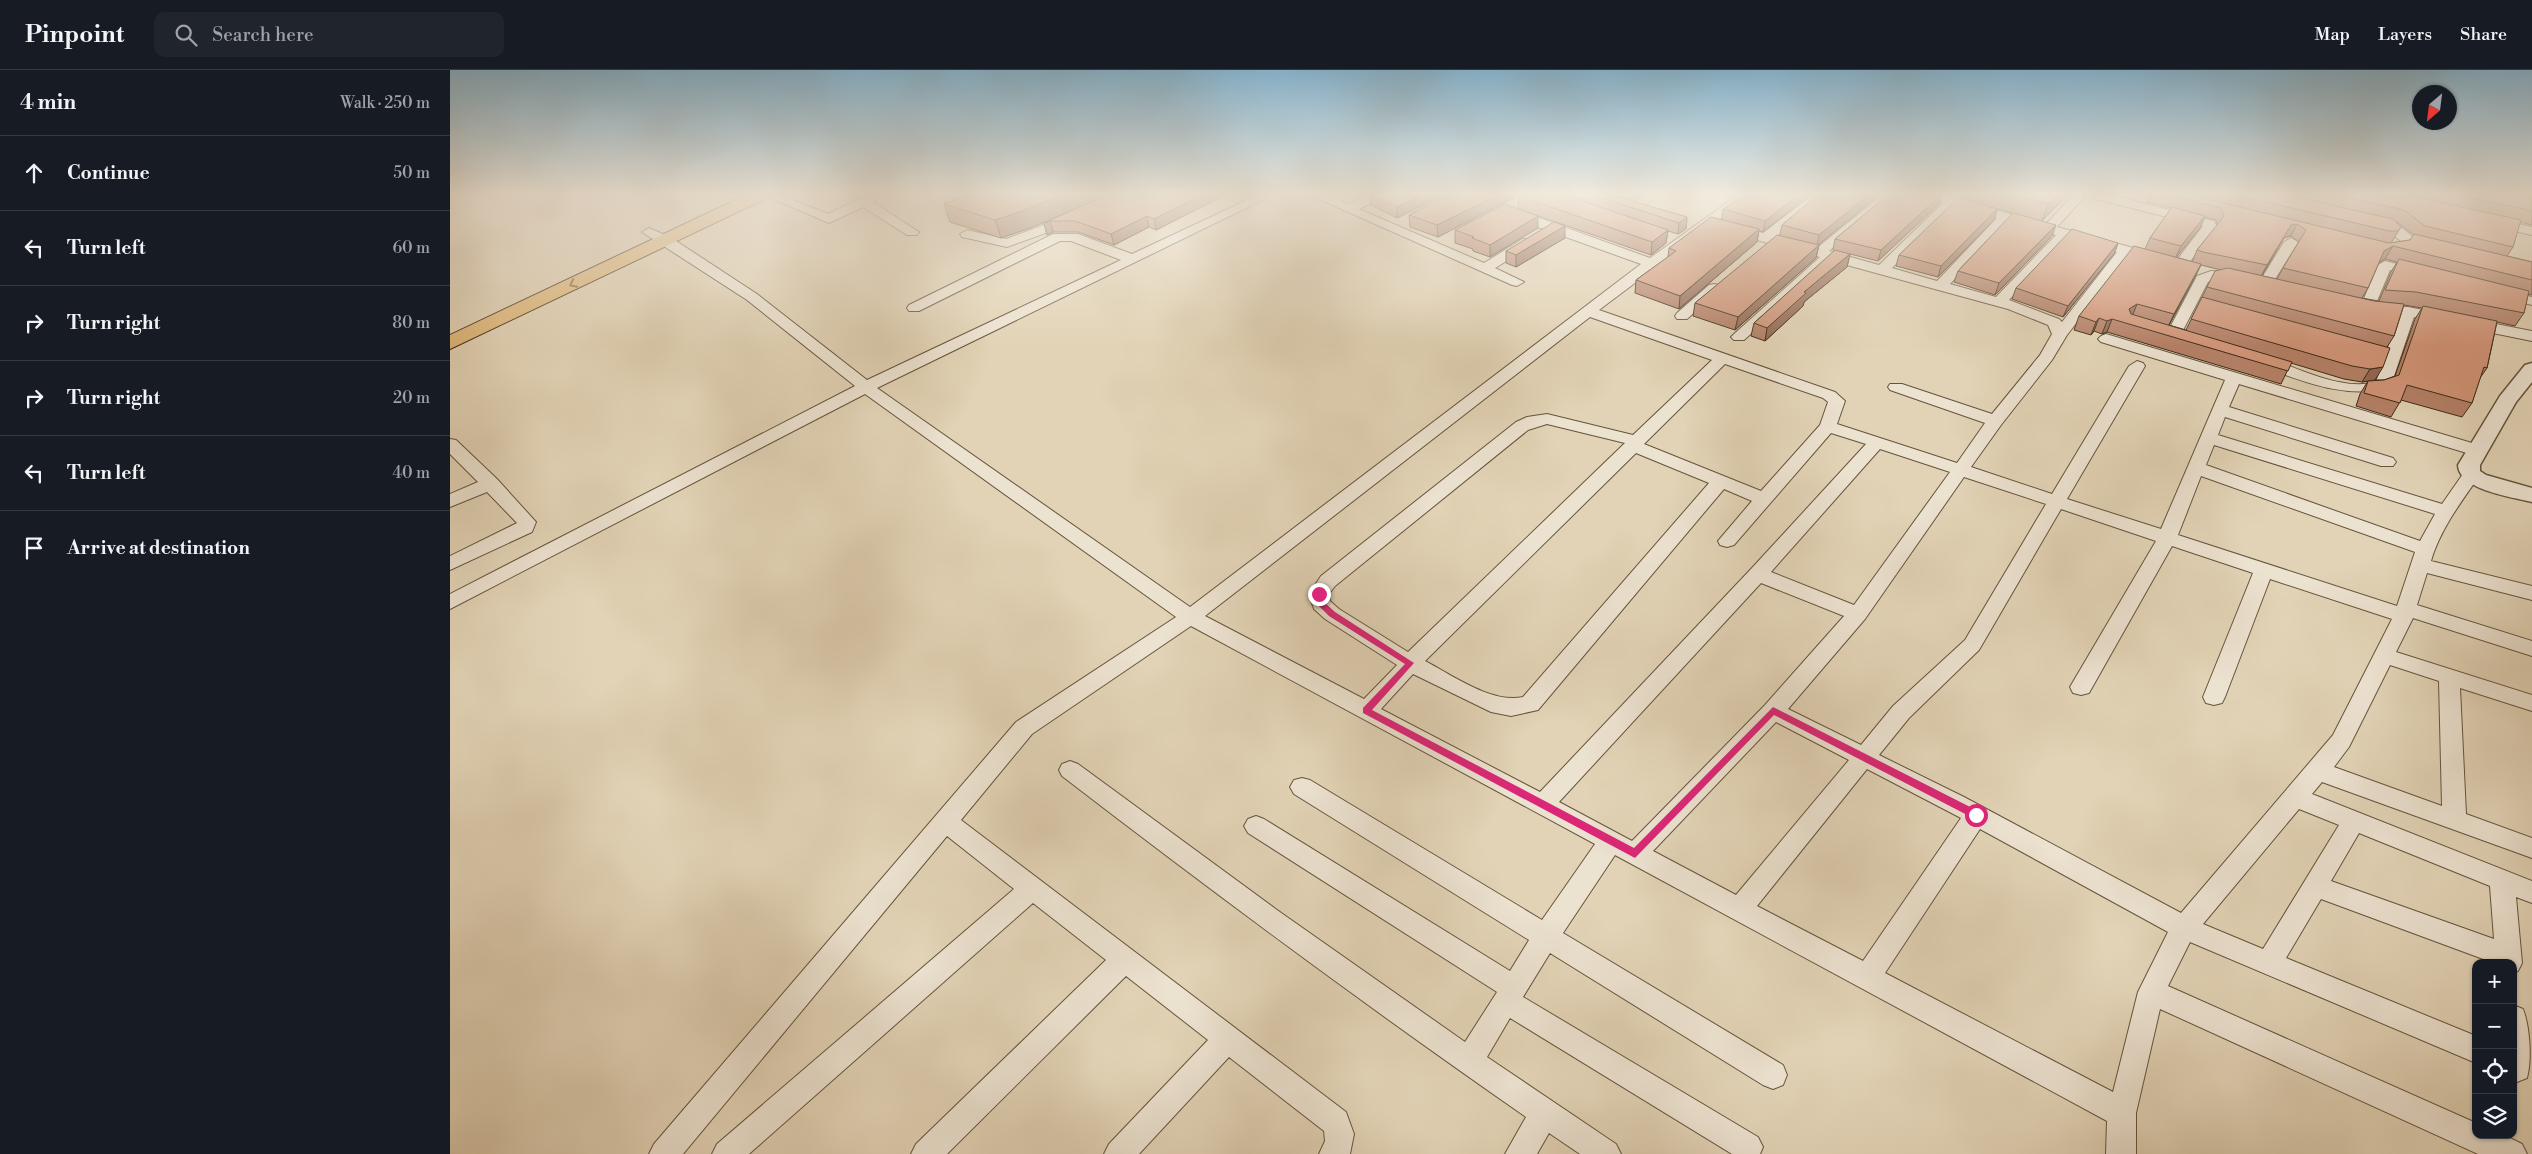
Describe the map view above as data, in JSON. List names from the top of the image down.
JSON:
{
  "north": "bottom left",
  "page": {
    "header": "Pinpoint",
    "search": "Search here",
    "nav": ["Map", "Layers", "Share"],
    "heading": ["4 min", "Walk · 250 m"],
    "list": [
      ["Continue", "50 m"],
      ["Turn left", "60 m"],
      ["Turn right", "80 m"],
      ["Turn right", "20 m"],
      ["Turn left", "40 m"],
      "Arrive at destination"
    ],
    "map_buttons": ["+", "−"]
  }
}
